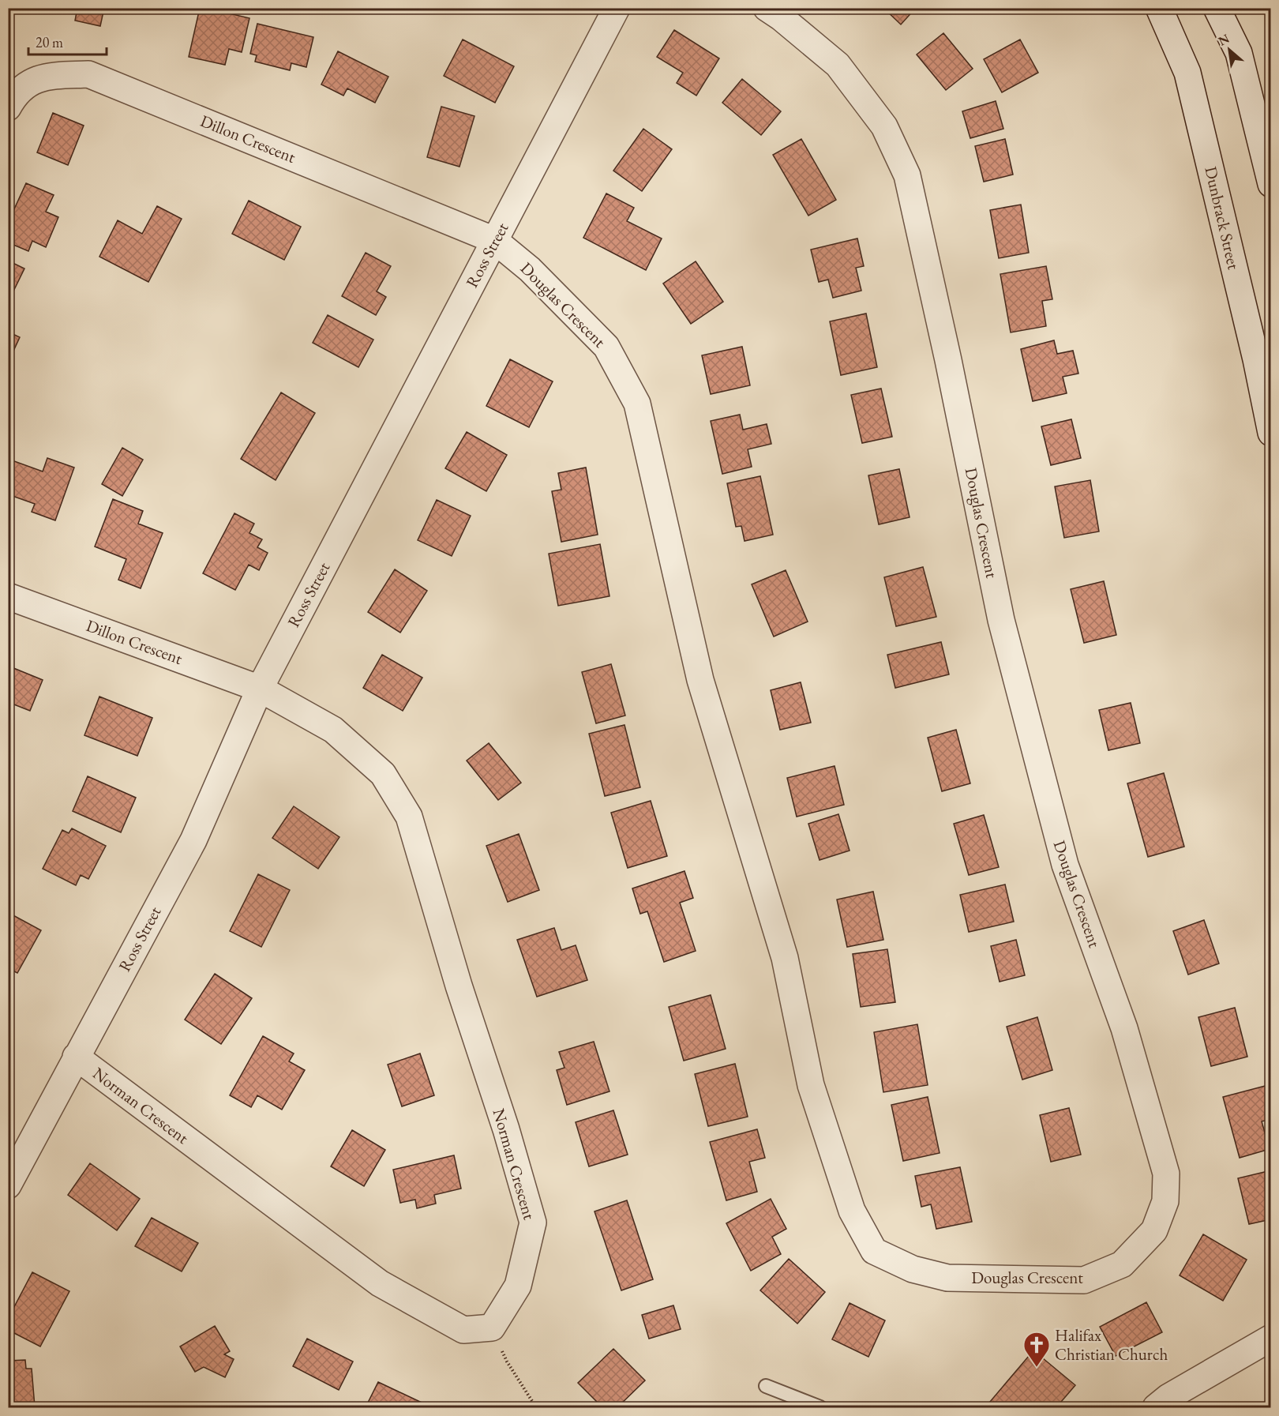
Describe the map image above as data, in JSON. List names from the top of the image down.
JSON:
{
  "streets": {
    "street": [
      "Dillon Crescent",
      "Dunbrack Street",
      "Ross Street",
      "Douglas Crescent",
      "Norman Crescent"
    ]
  },
  "crossings": [
    ["Dillon Crescent", "Ross Street"],
    ["Dillon Crescent", "Douglas Crescent"],
    ["Dillon Crescent", "Norman Crescent"],
    ["Ross Street", "Douglas Crescent"],
    ["Ross Street", "Norman Crescent"]
  ],
  "places": {
    "church": ["Halifax Christian Church"]
  },
  "scale_bar": "20 m",
  "north": "top left"
}
